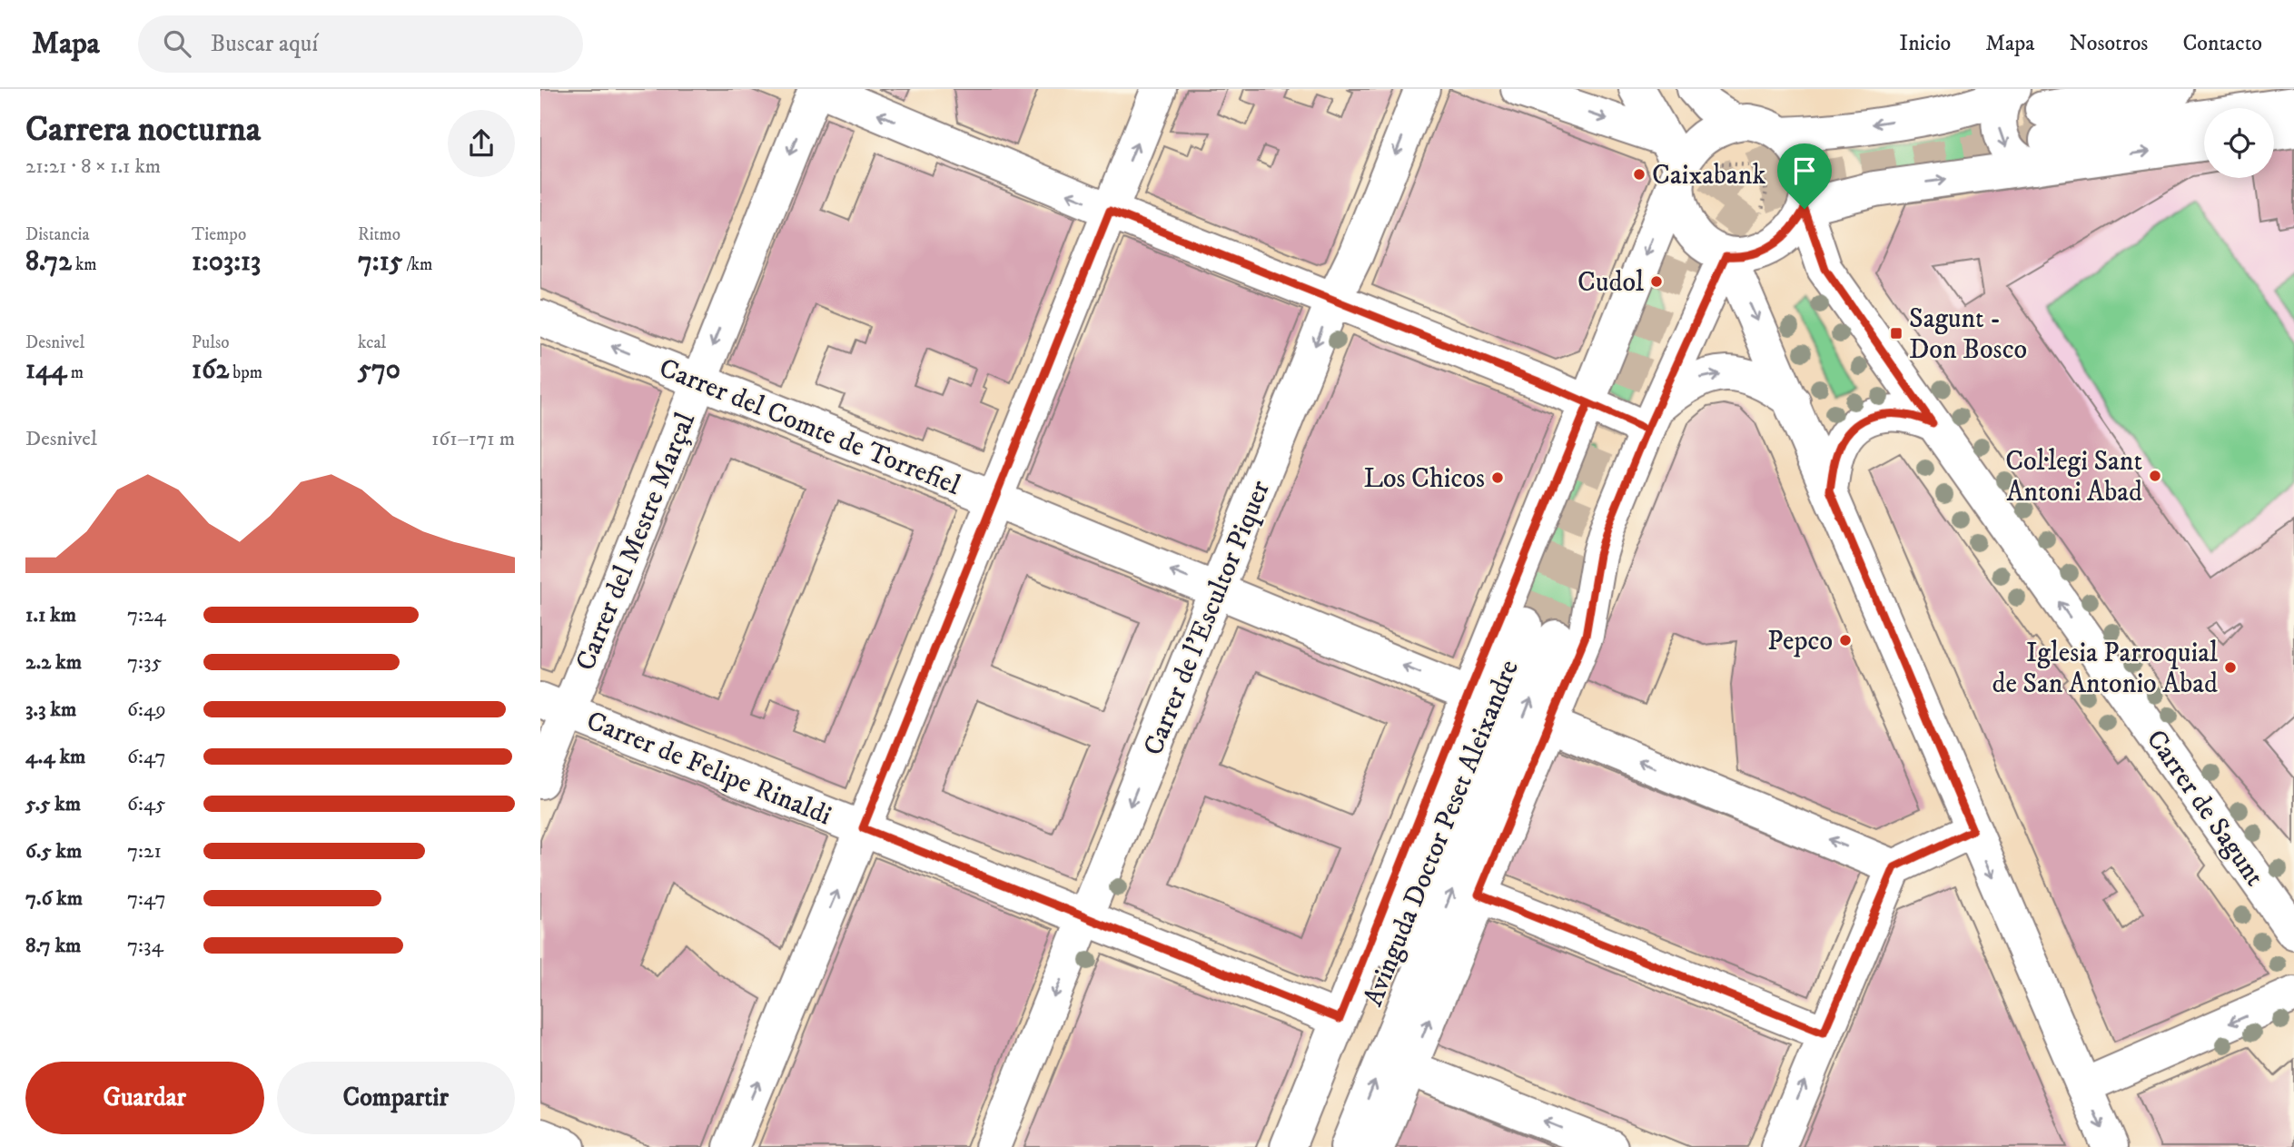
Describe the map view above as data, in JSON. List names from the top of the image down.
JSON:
{
  "streets": {
    "street": [
      "Carrer del Comte de Torrefiel",
      "Carrer del Mestre Marçal",
      "Carrer de l'Escultor Piquer",
      "Carrer de Felipe Rinaldi",
      "Carrer de Sagunt",
      "Avinguda Doctor Peset Aleixandre"
    ]
  },
  "crossings": [
    ["Carrer del Comte de Torrefiel", "Carrer del Mestre Marçal"],
    ["Carrer del Comte de Torrefiel", "Carrer de l'Escultor Piquer"],
    ["Carrer del Comte de Torrefiel", "Avinguda Doctor Peset Aleixandre"],
    ["Carrer del Mestre Marçal", "Carrer de Felipe Rinaldi"],
    ["Carrer de l'Escultor Piquer", "Carrer de Felipe Rinaldi"],
    ["Carrer de Felipe Rinaldi", "Avinguda Doctor Peset Aleixandre"],
    ["Carrer de Sagunt", "Avinguda Doctor Peset Aleixandre"]
  ],
  "one_way": ["Carrer del Mestre Marçal"],
  "places": {
    "other": [
      "Caixabank",
      "Cudol",
      "Col·legi Sant Antoni Abad",
      "Los Chicos",
      "Pepco",
      "Iglesia Parroquial de San Antonio Abad"
    ],
    "transit": ["Sagunt - Don Bosco"]
  },
  "page": {
    "header": "Mapa",
    "search": "Buscar aquí",
    "nav": [
      "Inicio",
      "Mapa",
      "Nosotros",
      "Contacto"
    ],
    "heading": ["Carrera nocturna", "21:21 · 8 × 1.1 km"],
    "stats": [
      ["Distancia", "8.72 km"],
      ["Tiempo", "1:03:13"],
      ["Ritmo", "7:15 /km"],
      ["Desnivel", "144 m"],
      ["Pulso", "162 bpm"],
      ["kcal", "570"]
    ],
    "chart": ["Desnivel", "161–171 m"],
    "list": [
      {
        "name": "1.1 km",
        "note": "7:24"
      },
      {
        "name": "2.2 km",
        "note": "7:35"
      },
      {
        "name": "3.3 km",
        "note": "6:49"
      },
      {
        "name": "4.4 km",
        "note": "6:47"
      },
      {
        "name": "5.5 km",
        "note": "6:45"
      },
      {
        "name": "6.5 km",
        "note": "7:21"
      },
      {
        "name": "7.6 km",
        "note": "7:47"
      },
      {
        "name": "8.7 km",
        "note": "7:34"
      }
    ],
    "buttons": ["Guardar", "Compartir"]
  }
}
